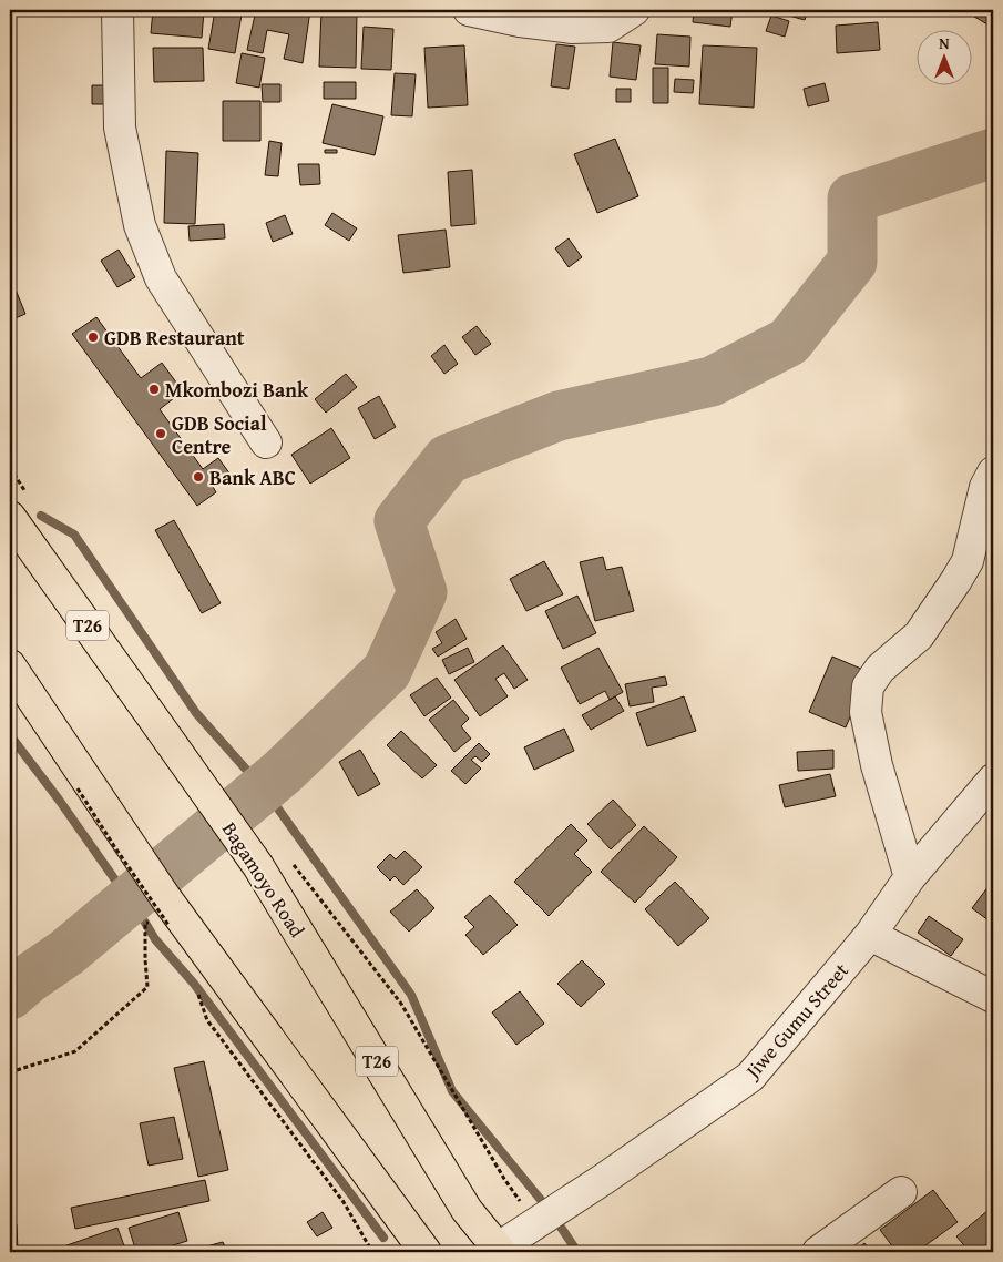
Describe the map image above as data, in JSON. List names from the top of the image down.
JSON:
{
  "streets": {
    "highway": ["T26", "Bagamoyo Road"],
    "street": ["Jiwe Gumu Street"]
  },
  "crossings": [
    ["Bagamoyo Road", "Jiwe Gumu Street"]
  ],
  "places": [
    "GDB Restaurant",
    "Mkombozi Bank",
    "GDB Social Centre",
    "Bank ABC"
  ],
  "north": "top"
}
